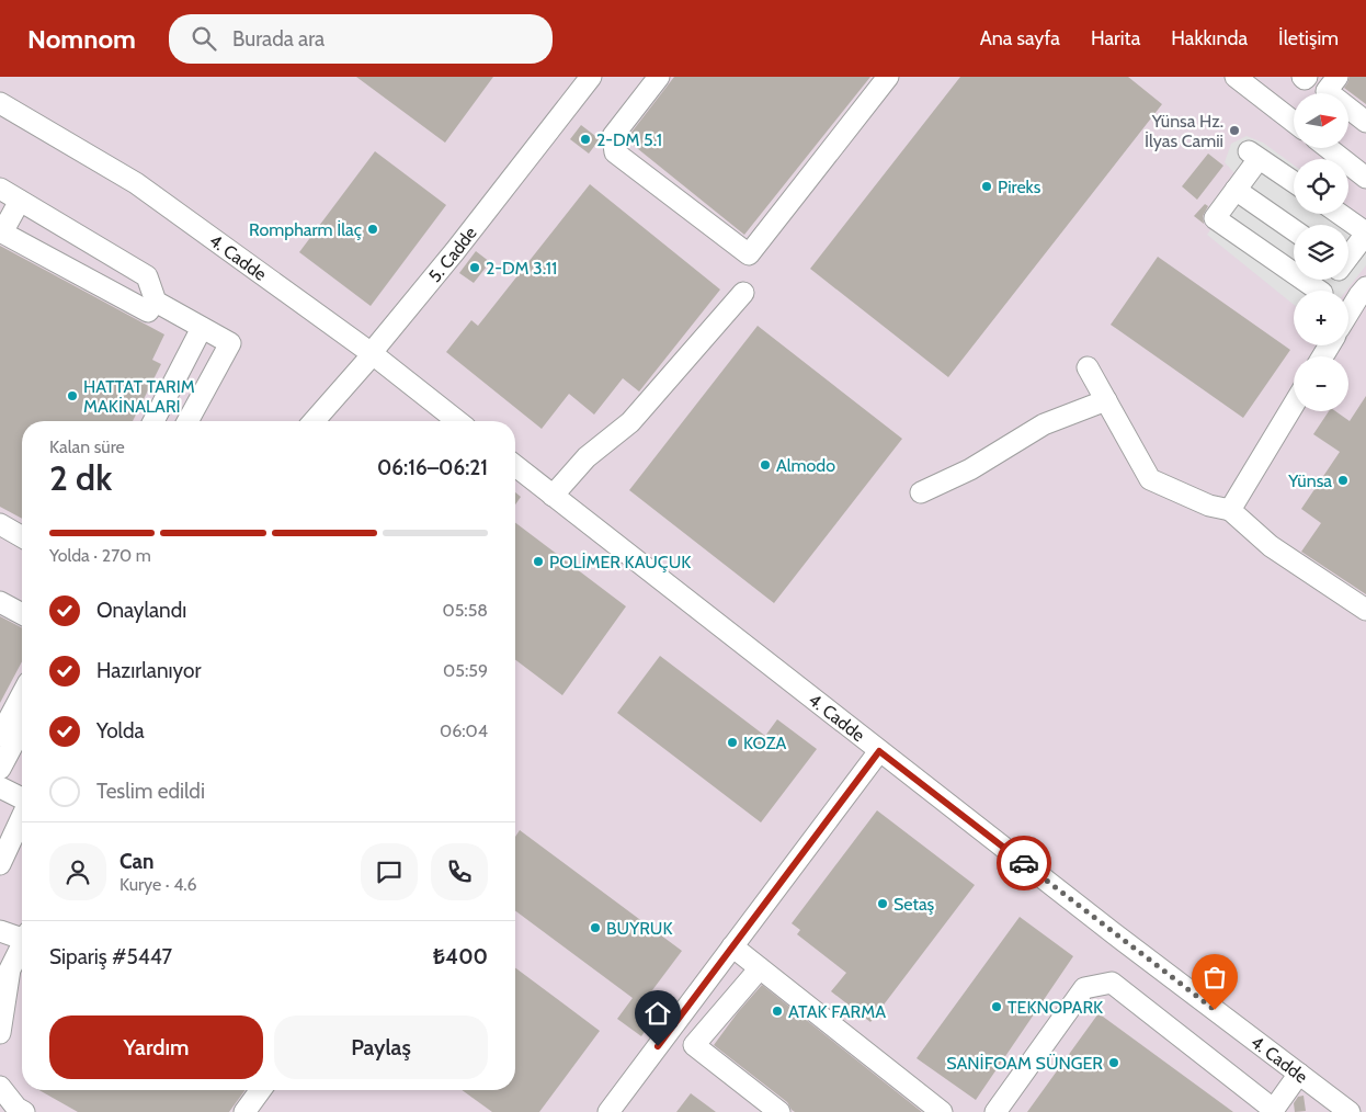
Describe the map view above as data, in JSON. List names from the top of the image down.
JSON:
{
  "streets": {
    "street": ["5. Cadde", "4. Cadde"]
  },
  "crossings": [
    ["5. Cadde", "4. Cadde"]
  ],
  "places": [
    "Yünsa Hz. İlyas Camii",
    "2-DM 5.1",
    "Pireks",
    "Rompharm İlaç",
    "2-DM 3.11",
    "HATTAT TARIM MAKİNALARI",
    "Almodo",
    "Yünsa",
    "POLİMER KAUÇUK",
    "KOZA",
    "Setaş",
    "BUYRUK",
    "TEKNOPARK",
    "ATAK FARMA",
    "SANİFOAM SÜNGER"
  ],
  "north": "right",
  "page": {
    "header": "Nomnom",
    "search": "Burada ara",
    "nav": [
      "Ana sayfa",
      "Harita",
      "Hakkında",
      "İletişim"
    ],
    "map_buttons": ["+", "−"],
    "heading": ["2 dk", "Kalan süre", "06:16–06:21"],
    "panel": [
      "Can",
      "Kurye · 4.6",
      "Sipariş #5447",
      "₺400"
    ],
    "bar": "Yolda · 270 m",
    "list": [
      ["Onaylandı", "05:58"],
      ["Hazırlanıyor", "05:59"],
      ["Yolda", "06:04"],
      "Teslim edildi"
    ],
    "buttons": ["Yardım", "Paylaş"]
  }
}
